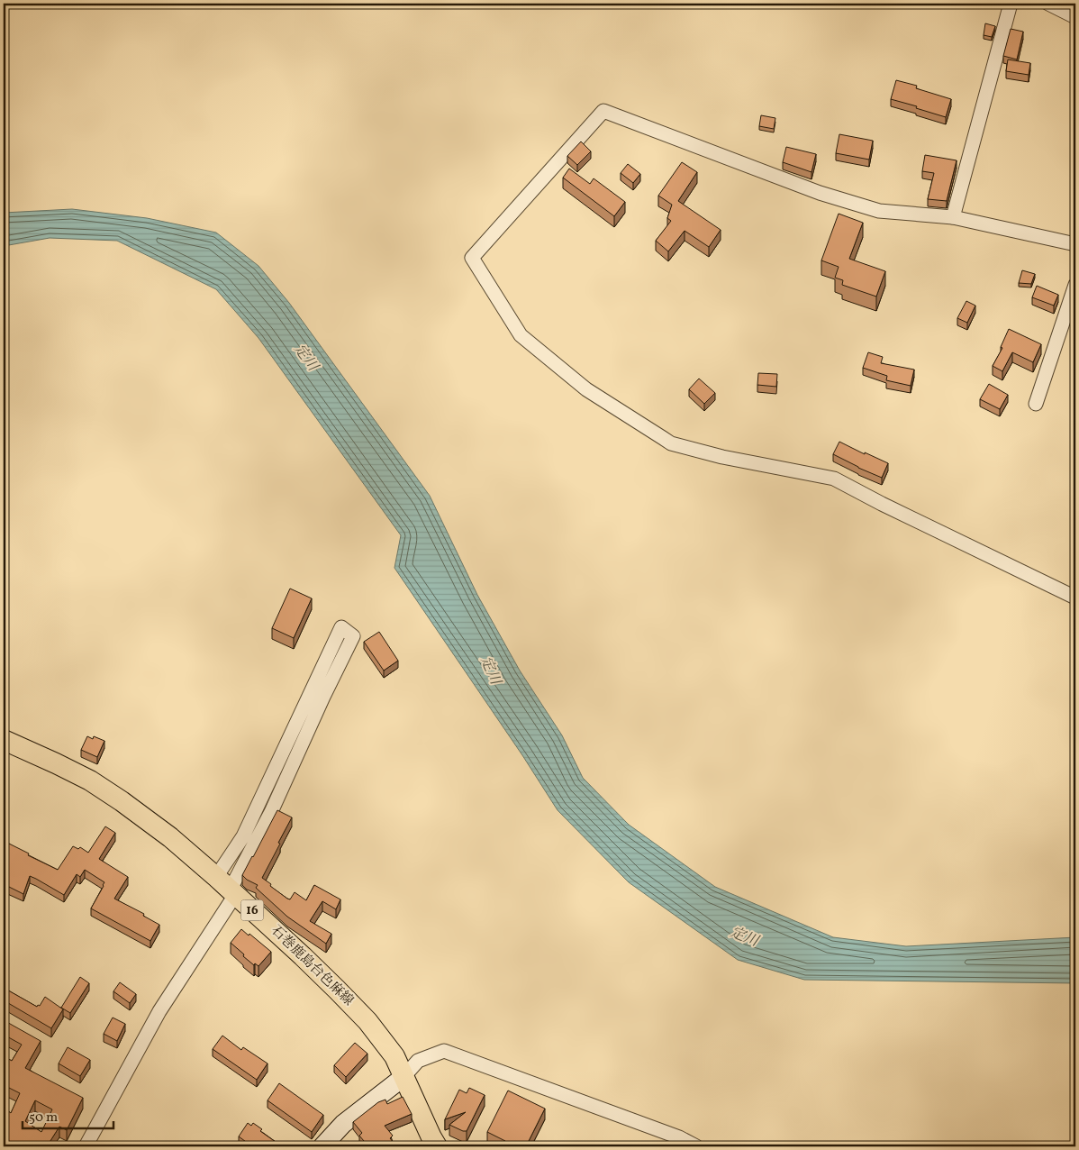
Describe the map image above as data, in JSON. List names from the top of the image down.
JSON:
{
  "streets": {
    "main road": ["16", "石巻鹿島台色麻線"]
  },
  "water": ["定川"],
  "scale_bar": "50 m"
}
